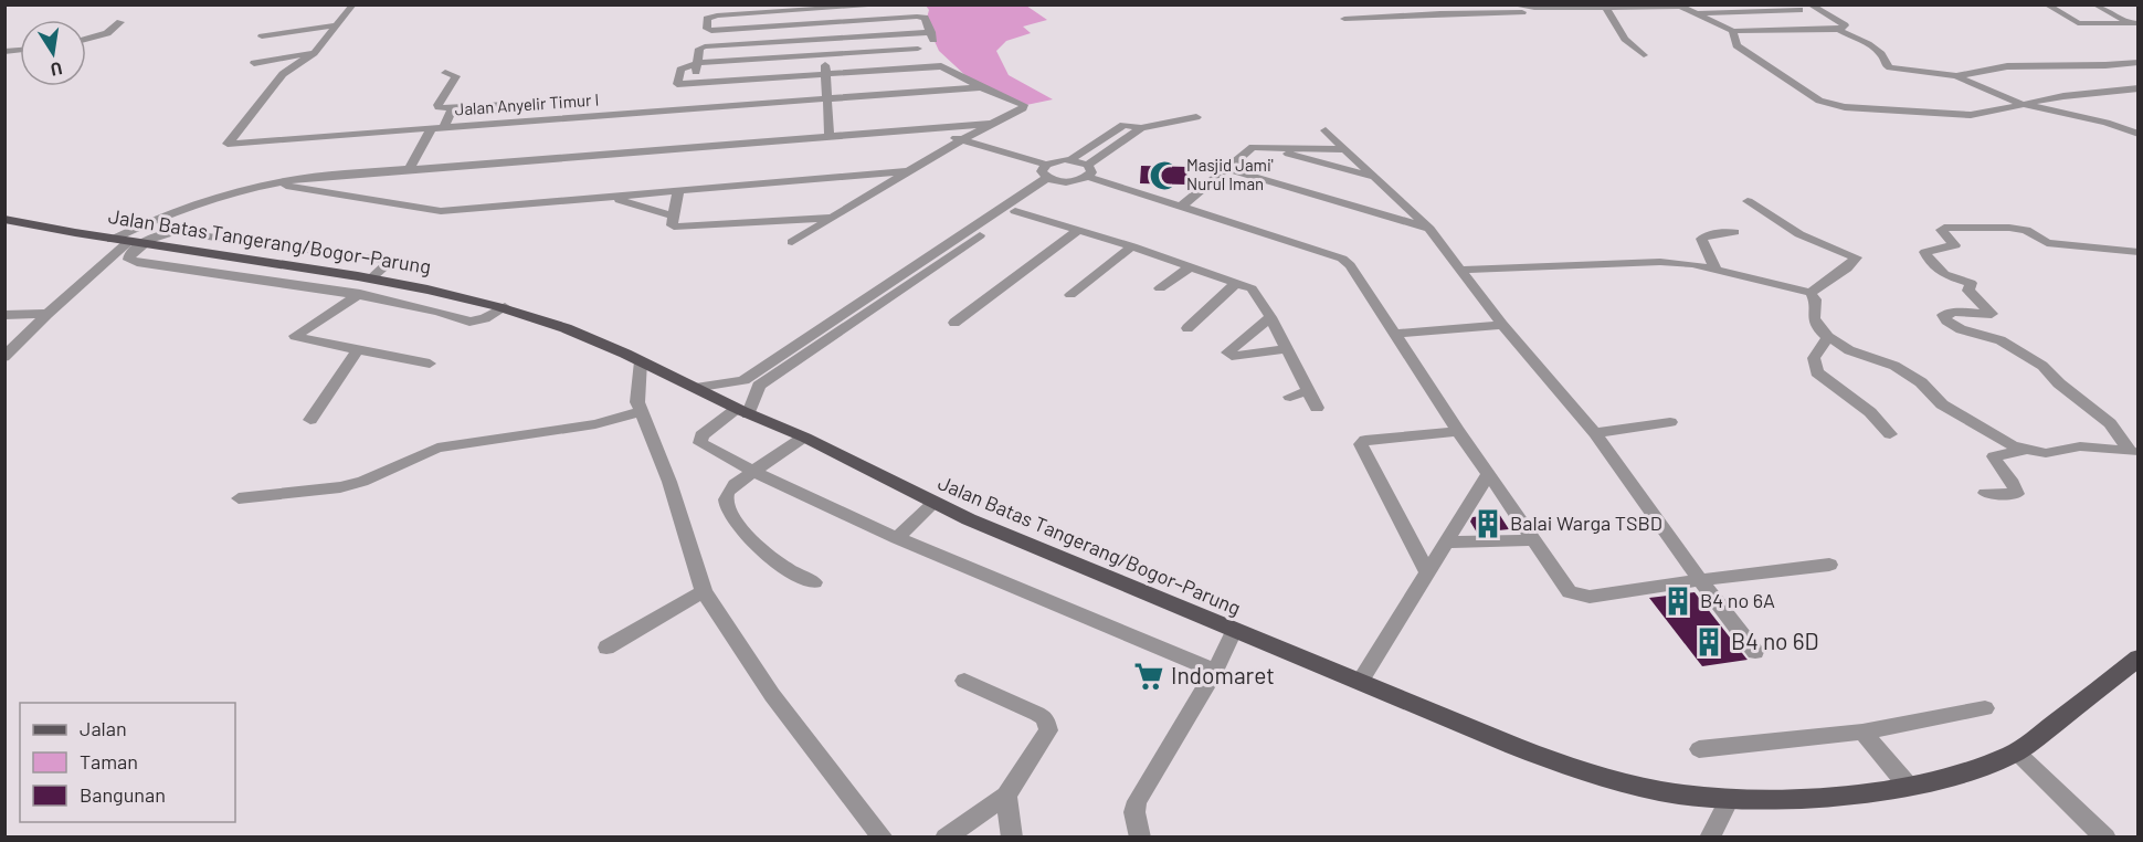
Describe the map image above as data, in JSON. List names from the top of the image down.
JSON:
{
  "streets": {
    "main road": ["Jalan Batas Tangerang/Bogor–Parung"],
    "street": ["Jalan Anyelir Timur I"]
  },
  "places": {
    "mosque": ["Masjid Jami' Nurul Iman"],
    "building": ["Balai Warga TSBD", "B4 no 6A", "B4 no 6D"],
    "supermarket": ["Indomaret"]
  },
  "legend": ["Jalan", "Taman", "Bangunan"],
  "north": "bottom"
}
